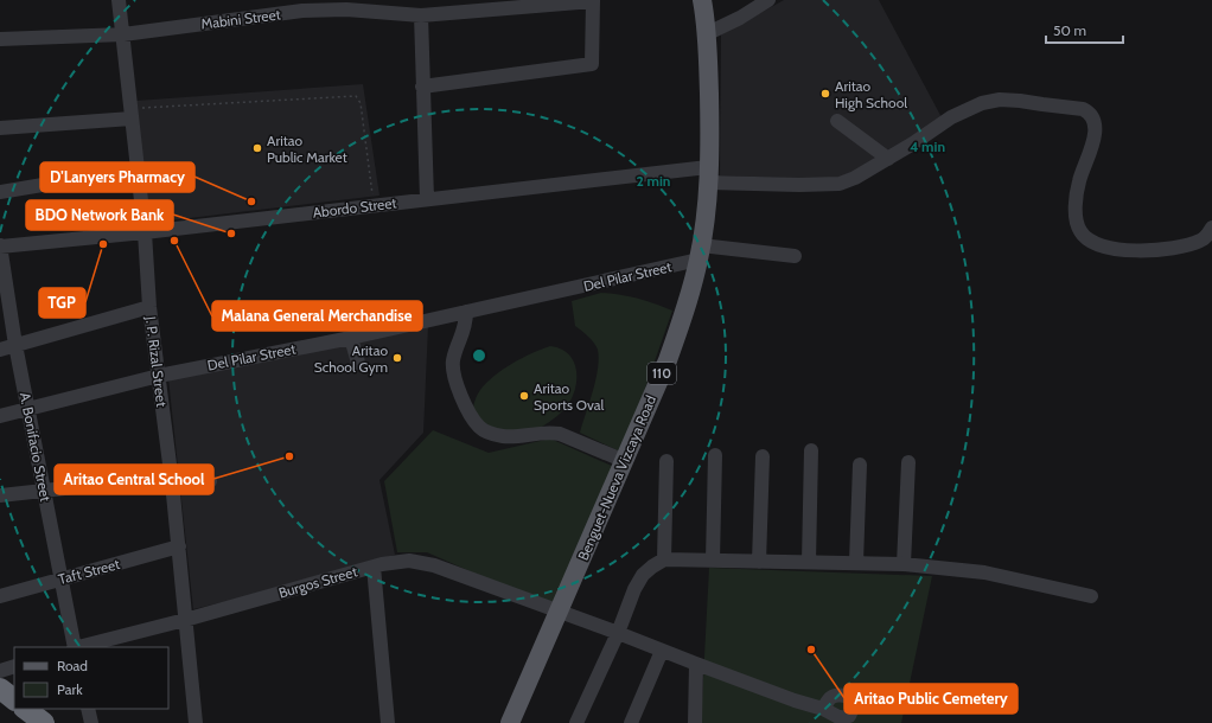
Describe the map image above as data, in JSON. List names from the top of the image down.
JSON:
{
  "streets": {
    "main road": ["110", "Benguet-Nueva Vizcaya Road"],
    "street": [
      "Mabini Street",
      "Abordo Street",
      "Del Pilar Street",
      "J. P. Rizal Street",
      "A. Bonifacio Street",
      "Taft Street",
      "Burgos Street"
    ]
  },
  "crossings": [
    ["Mabini Street", "J. P. Rizal Street"],
    ["Abordo Street", "J. P. Rizal Street"],
    ["Abordo Street", "A. Bonifacio Street"],
    ["Abordo Street", "Benguet-Nueva Vizcaya Road"],
    ["Del Pilar Street", "J. P. Rizal Street"],
    ["Del Pilar Street", "A. Bonifacio Street"],
    ["Del Pilar Street", "Benguet-Nueva Vizcaya Road"],
    ["J. P. Rizal Street", "Taft Street"],
    ["J. P. Rizal Street", "Burgos Street"],
    ["A. Bonifacio Street", "Taft Street"],
    ["Benguet-Nueva Vizcaya Road", "Burgos Street"]
  ],
  "places": [
    "Aritao High School",
    "Aritao Public Market",
    "D'Lanyers Pharmacy",
    "BDO Network Bank",
    "Malana General Merchandise",
    "TGP",
    "Aritao School Gym",
    "Aritao Sports Oval",
    "Aritao Central School",
    "Aritao Public Cemetery"
  ],
  "legend": ["Road", "Park"],
  "scale_bar": "50 m",
  "rings": ["4 min", "2 min"]
}
